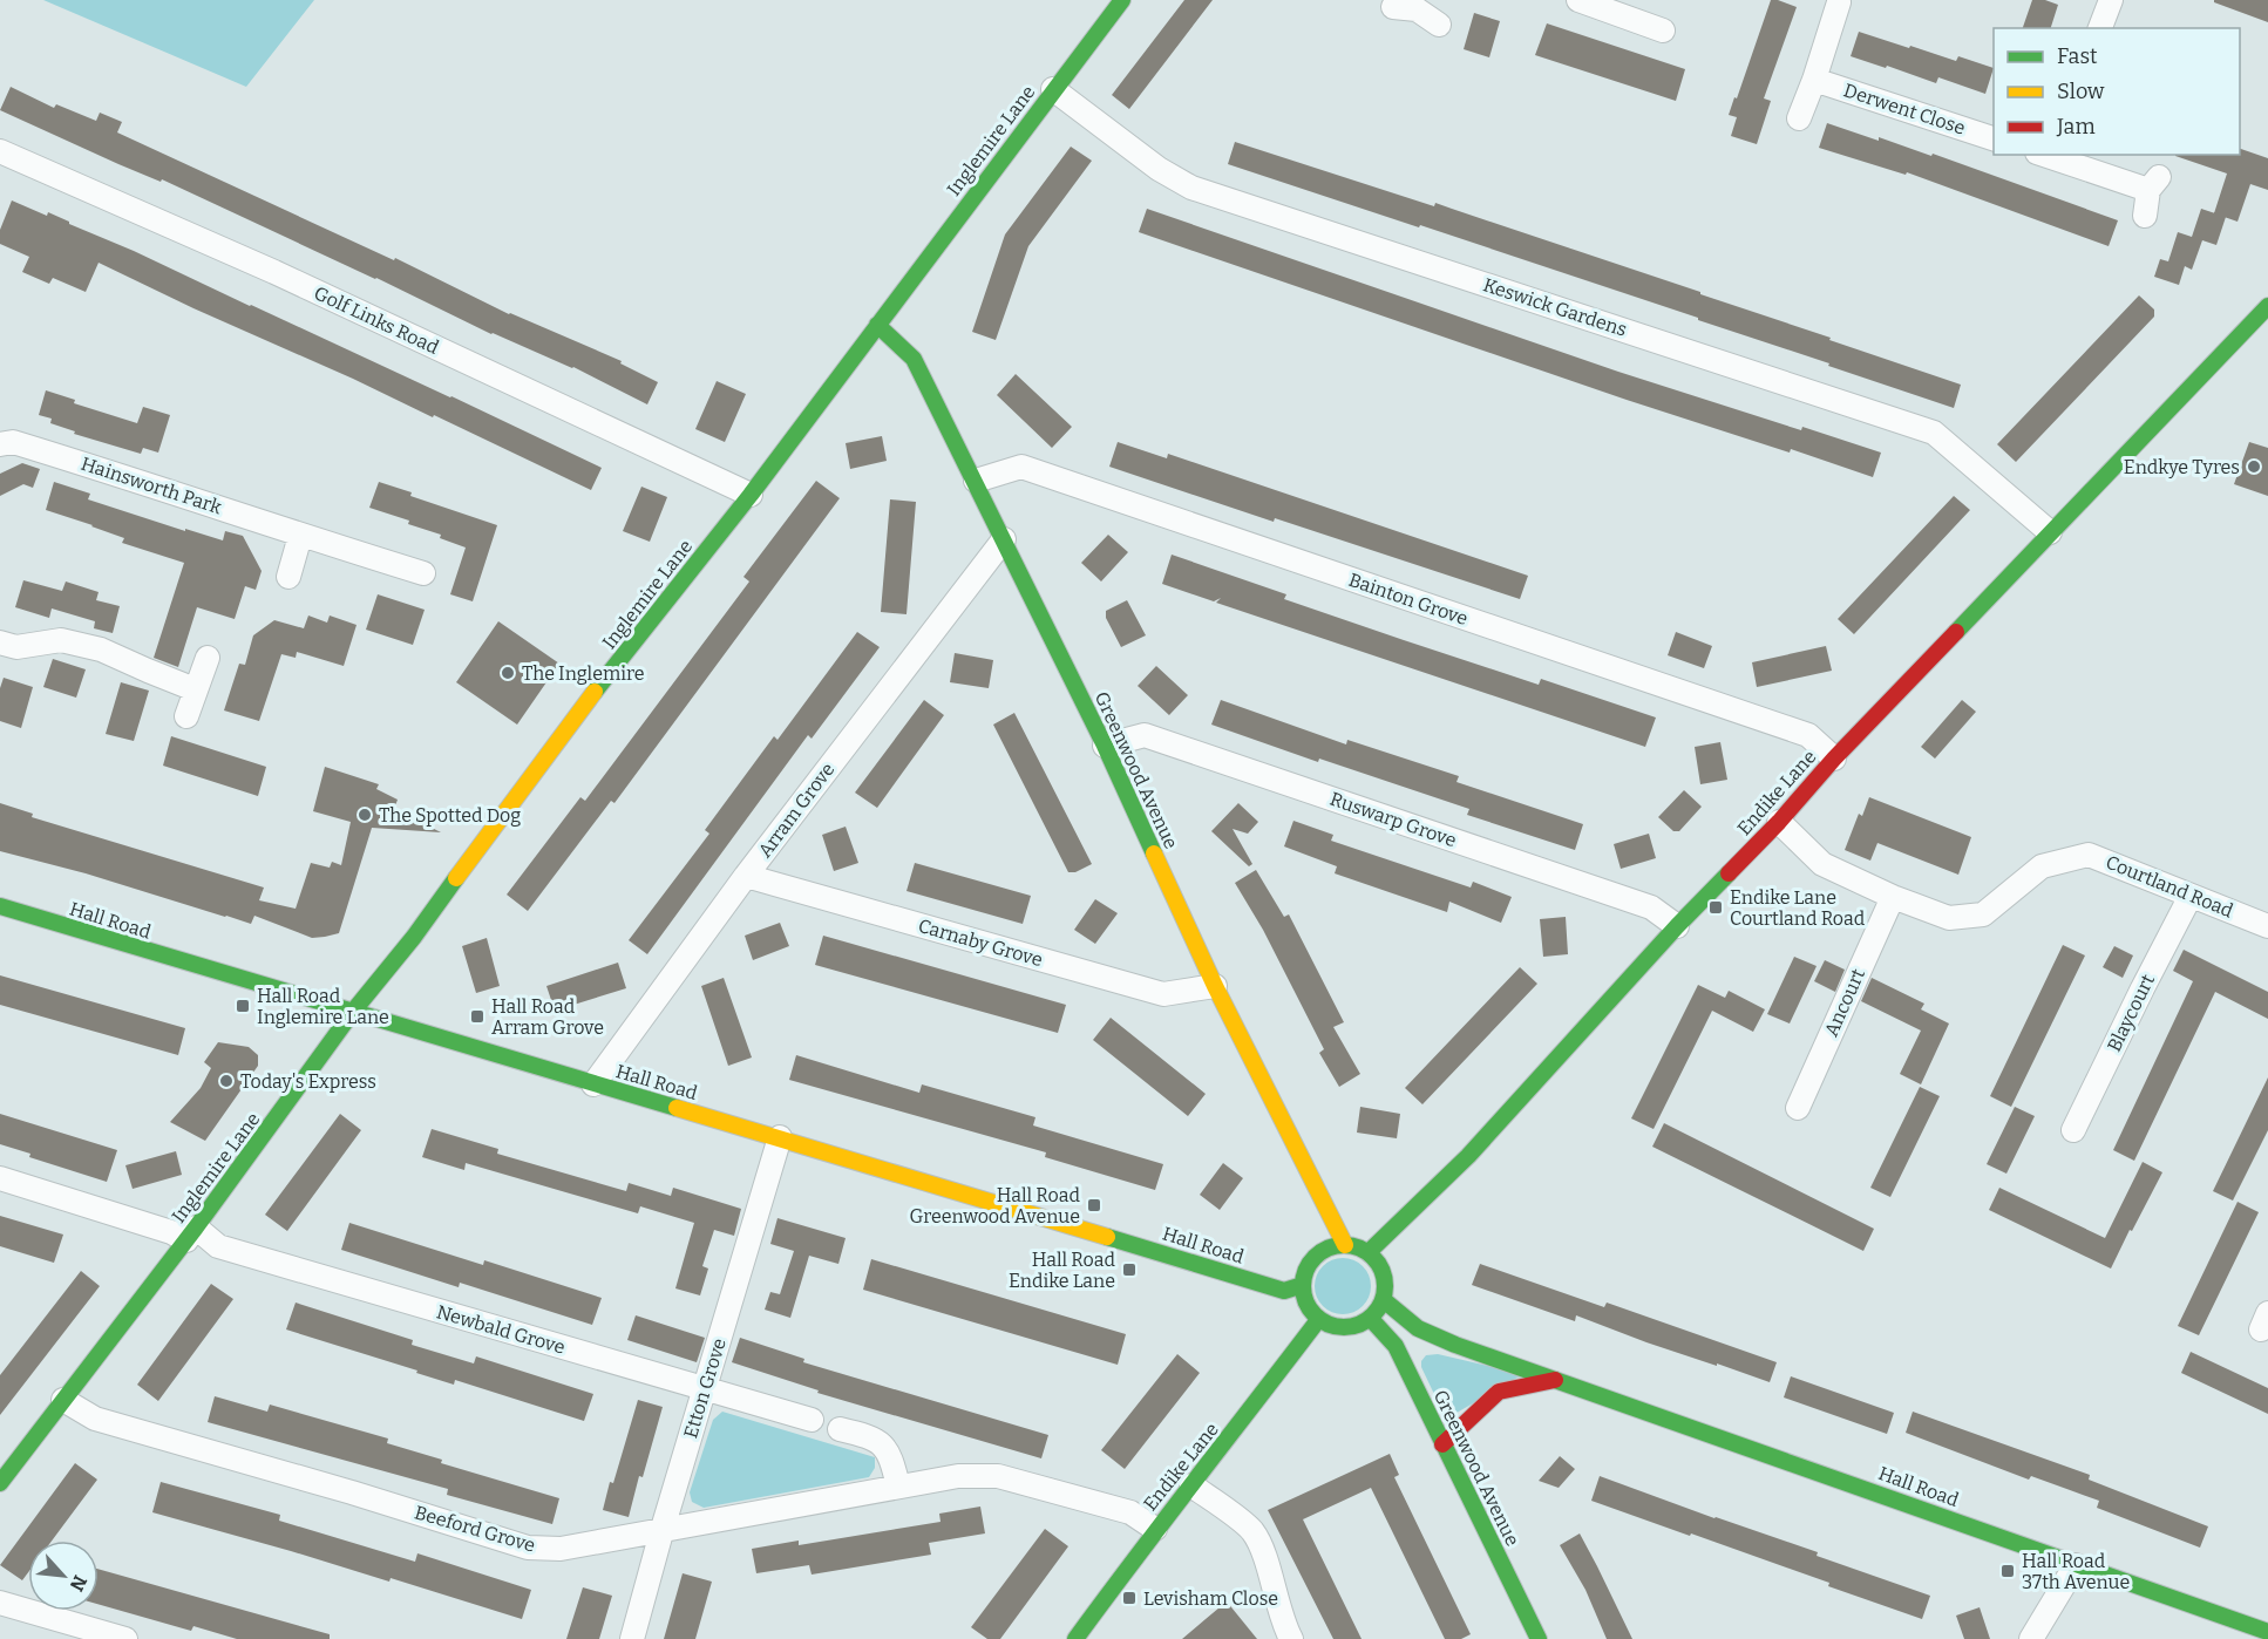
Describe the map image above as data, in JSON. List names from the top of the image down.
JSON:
{
  "streets": {
    "street": [
      "Derwent Close",
      "Inglemire Lane",
      "Keswick Gardens",
      "Golf Links Road",
      "Hainsworth Park",
      "Bainton Grove",
      "Greenwood Avenue",
      "Endike Lane",
      "Arram Grove",
      "Ruswarp Grove",
      "Courtland Road",
      "Hall Road",
      "Carnaby Grove",
      "Ancourt",
      "Blaycourt",
      "Newbald Grove",
      "Etton Grove",
      "Beeford Grove"
    ]
  },
  "crossings": [
    ["Inglemire Lane", "Keswick Gardens"],
    ["Inglemire Lane", "Golf Links Road"],
    ["Inglemire Lane", "Greenwood Avenue"],
    ["Inglemire Lane", "Hall Road"],
    ["Inglemire Lane", "Newbald Grove"],
    ["Inglemire Lane", "Beeford Grove"],
    ["Keswick Gardens", "Endike Lane"],
    ["Bainton Grove", "Greenwood Avenue"],
    ["Bainton Grove", "Endike Lane"],
    ["Greenwood Avenue", "Endike Lane"],
    ["Greenwood Avenue", "Arram Grove"],
    ["Greenwood Avenue", "Ruswarp Grove"],
    ["Greenwood Avenue", "Hall Road"],
    ["Greenwood Avenue", "Carnaby Grove"],
    ["Endike Lane", "Ruswarp Grove"],
    ["Endike Lane", "Courtland Road"],
    ["Endike Lane", "Hall Road"],
    ["Arram Grove", "Hall Road"],
    ["Arram Grove", "Carnaby Grove"],
    ["Courtland Road", "Ancourt"],
    ["Courtland Road", "Blaycourt"],
    ["Hall Road", "Etton Grove"],
    ["Newbald Grove", "Etton Grove"],
    ["Etton Grove", "Beeford Grove"]
  ],
  "places": {
    "other": [
      "Endkye Tyres",
      "The Inglemire",
      "The Spotted Dog",
      "Today's Express"
    ],
    "transit": [
      "Endike Lane Courtland Road",
      "Hall Road Inglemire Lane",
      "Hall Road Arram Grove",
      "Hall Road Greenwood Avenue",
      "Hall Road Endike Lane",
      "Hall Road 37th Avenue",
      "Levisham Close"
    ]
  },
  "legend": ["Fast", "Slow", "Jam"],
  "north": "bottom right"
}
